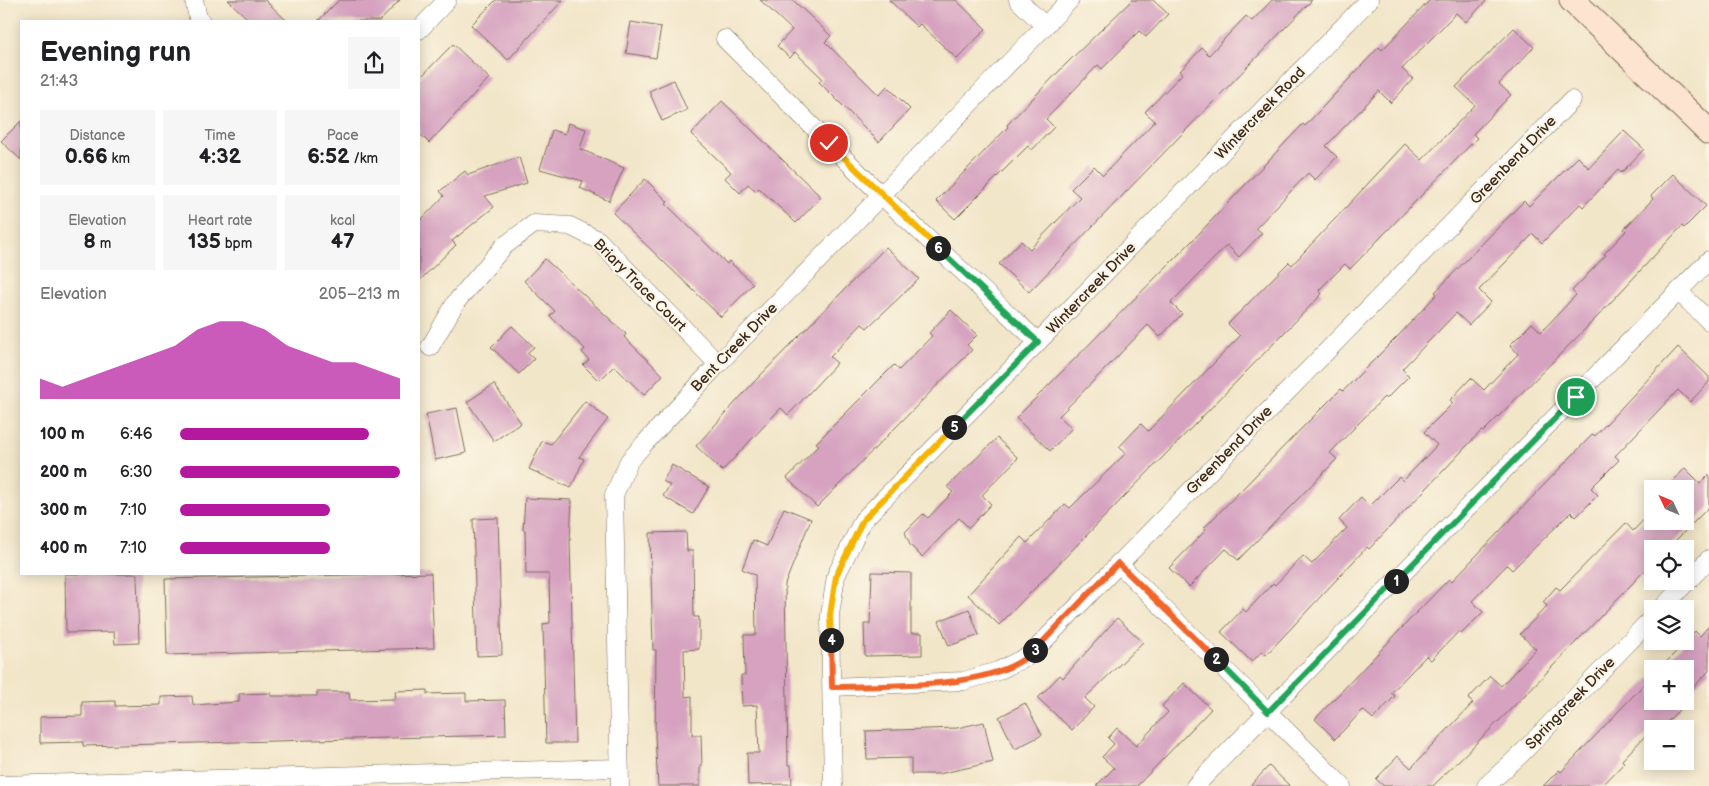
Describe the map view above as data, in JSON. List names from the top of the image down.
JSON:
{
  "streets": {
    "street": [
      "Wintercreek Road",
      "Greenbend Drive",
      "Briary Trace Court",
      "Wintercreek Drive",
      "Bent Creek Drive",
      "Springcreek Drive"
    ]
  },
  "crossings": [
    ["Wintercreek Road", "Wintercreek Drive"],
    ["Greenbend Drive", "Wintercreek Drive"],
    ["Briary Trace Court", "Bent Creek Drive"]
  ],
  "north": "top left",
  "page": {
    "heading": ["Evening run", "21:43"],
    "stats": [
      ["Distance", "0.66 km"],
      ["Time", "4:32"],
      ["Pace", "6:52 /km"],
      ["Elevation", "8 m"],
      ["Heart rate", "135 bpm"],
      ["kcal", "47"]
    ],
    "pins": [
      "6",
      "5",
      "1",
      "4",
      "3",
      "2"
    ],
    "chart": ["Elevation", "205–213 m"],
    "list": [
      {
        "name": "100 m",
        "note": "6:46"
      },
      {
        "name": "200 m",
        "note": "6:30"
      },
      {
        "name": "300 m",
        "note": "7:10"
      },
      {
        "name": "400 m",
        "note": "7:10"
      }
    ],
    "map_buttons": ["+", "−"]
  }
}
